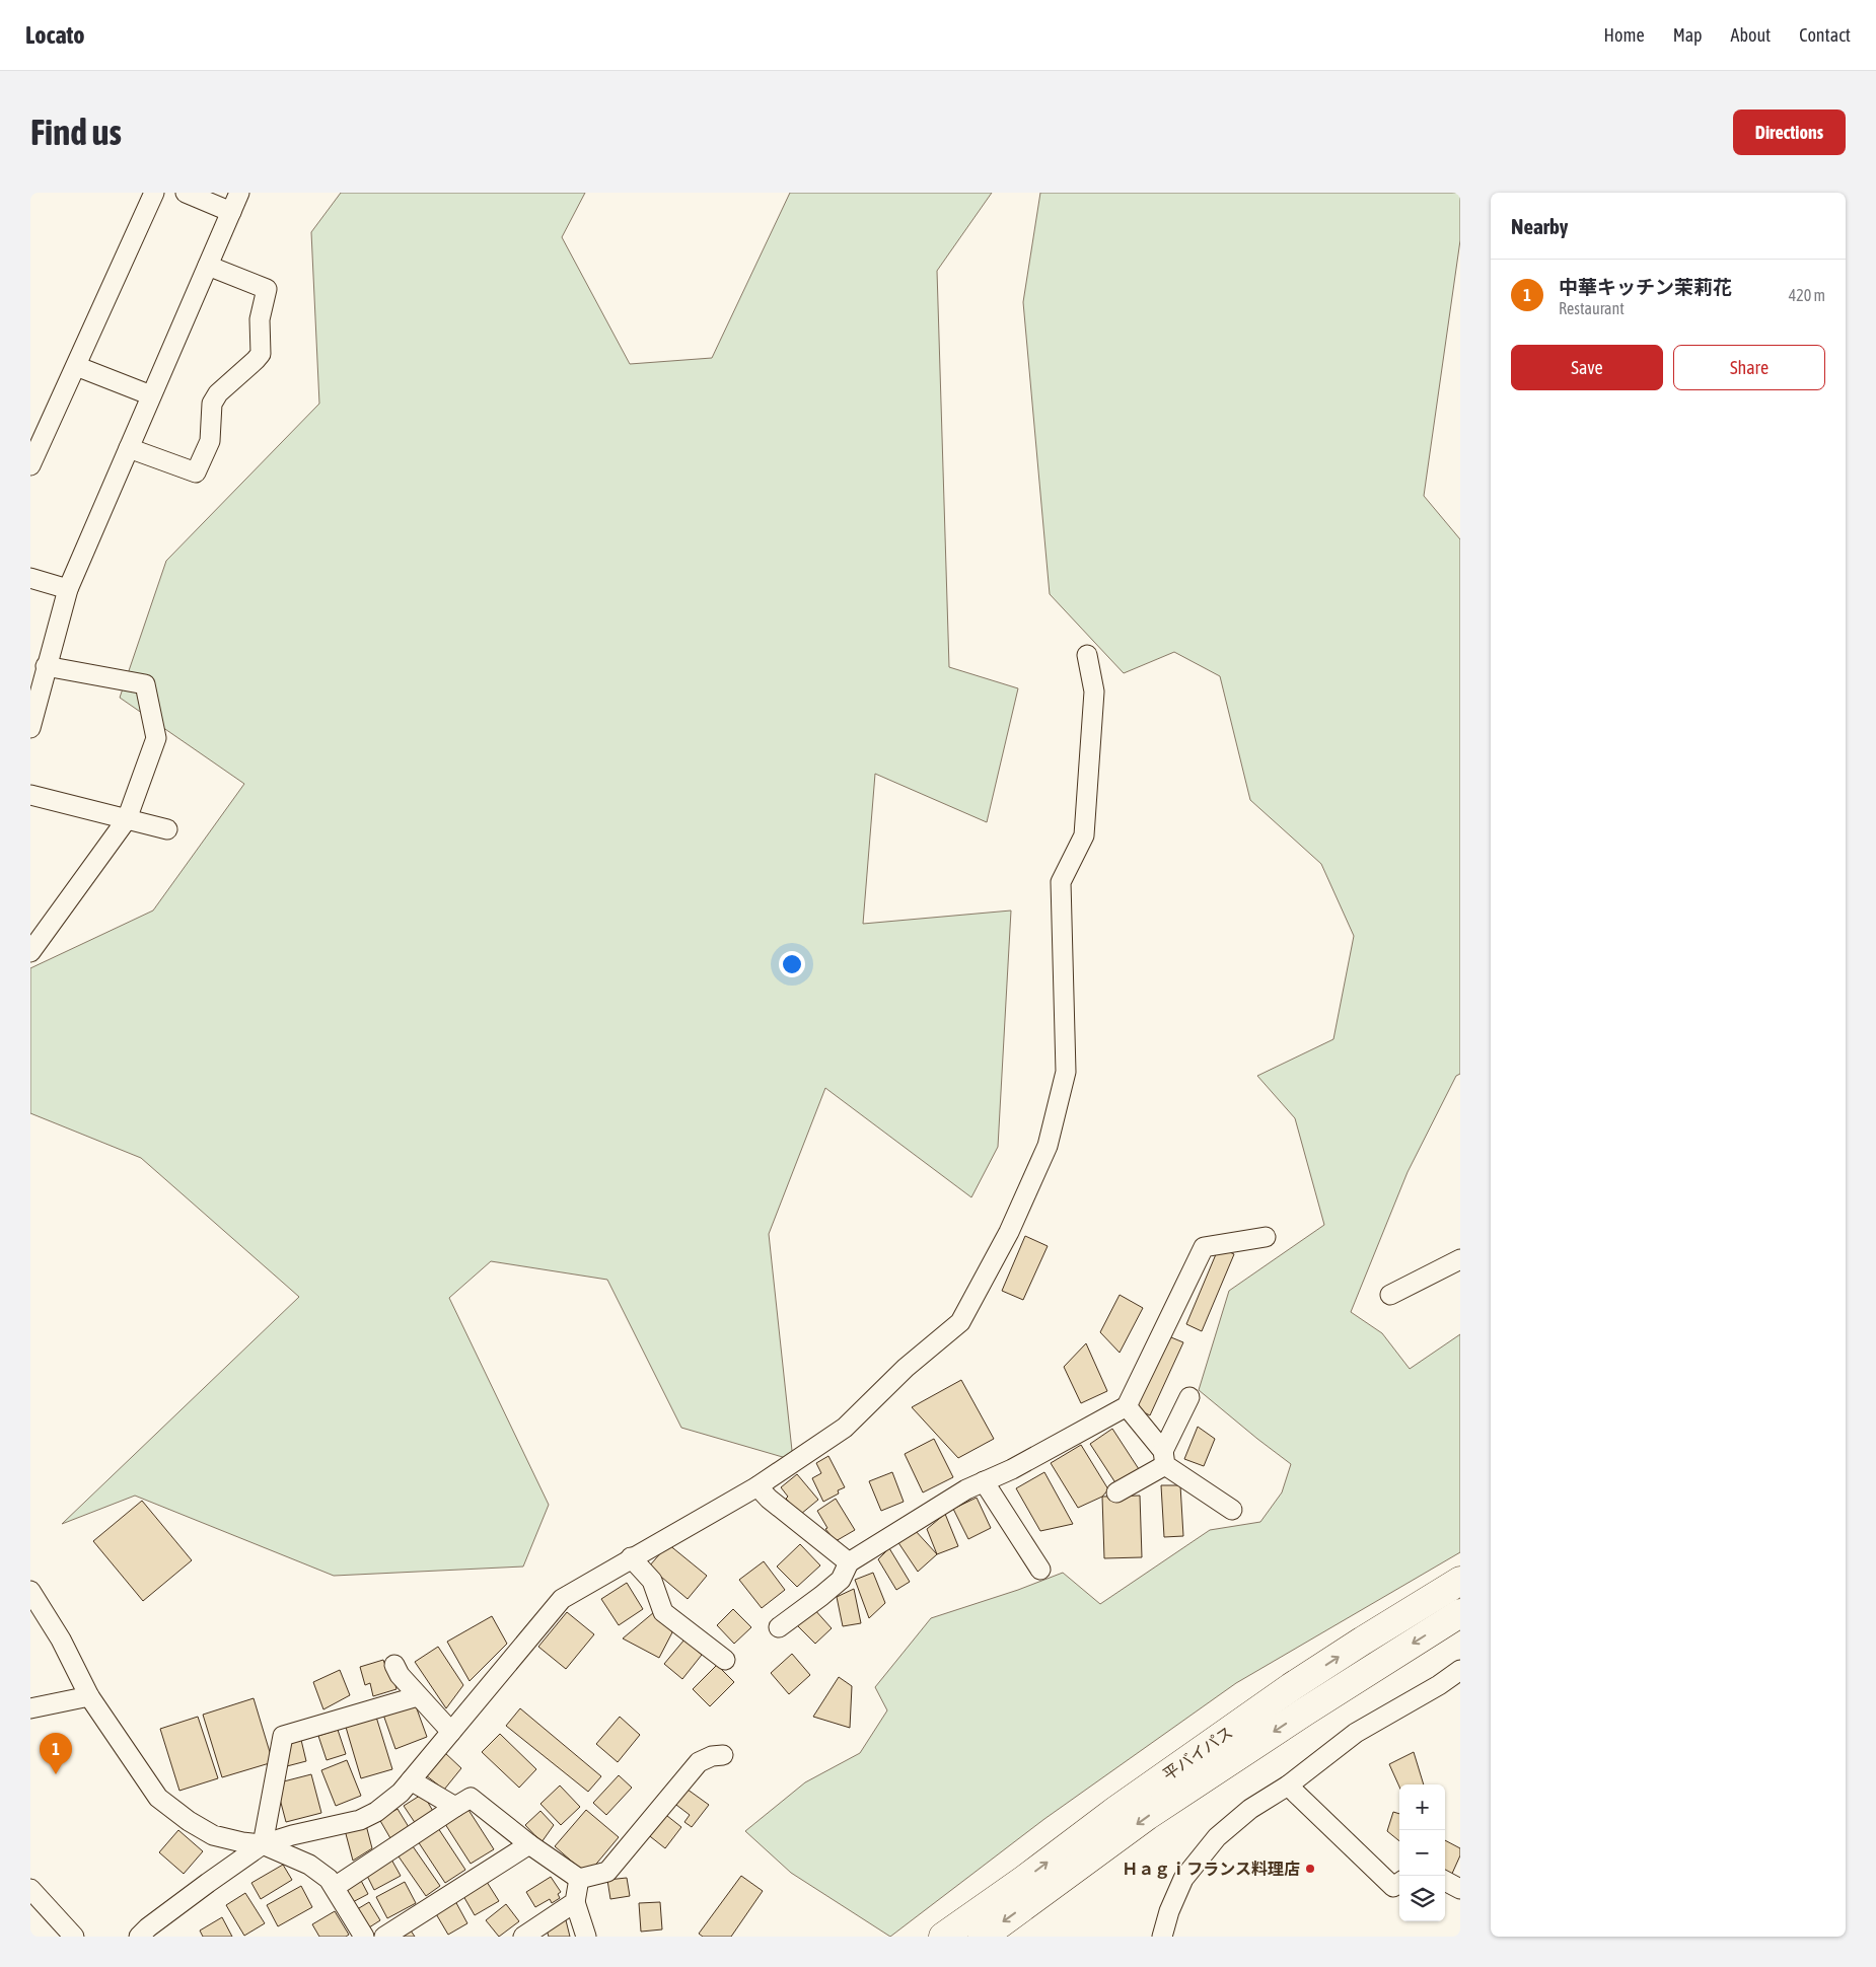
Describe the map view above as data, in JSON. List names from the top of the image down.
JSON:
{
  "streets": {
    "highway": ["平バイパス"]
  },
  "places": ["Ｈａｇｉフランス料理店"],
  "page": {
    "header": "Locato",
    "nav": [
      "Home",
      "Map",
      "About",
      "Contact"
    ],
    "buttons": [
      "Directions",
      ["Save", "Share"]
    ],
    "title": "Find us",
    "heading": "Nearby",
    "list": [
      {
        "mark": "1",
        "name": "中華キッチン茉莉花",
        "note": "Restaurant",
        "value": "420 m"
      }
    ],
    "pins": "1",
    "map_buttons": ["+", "−"]
  }
}
